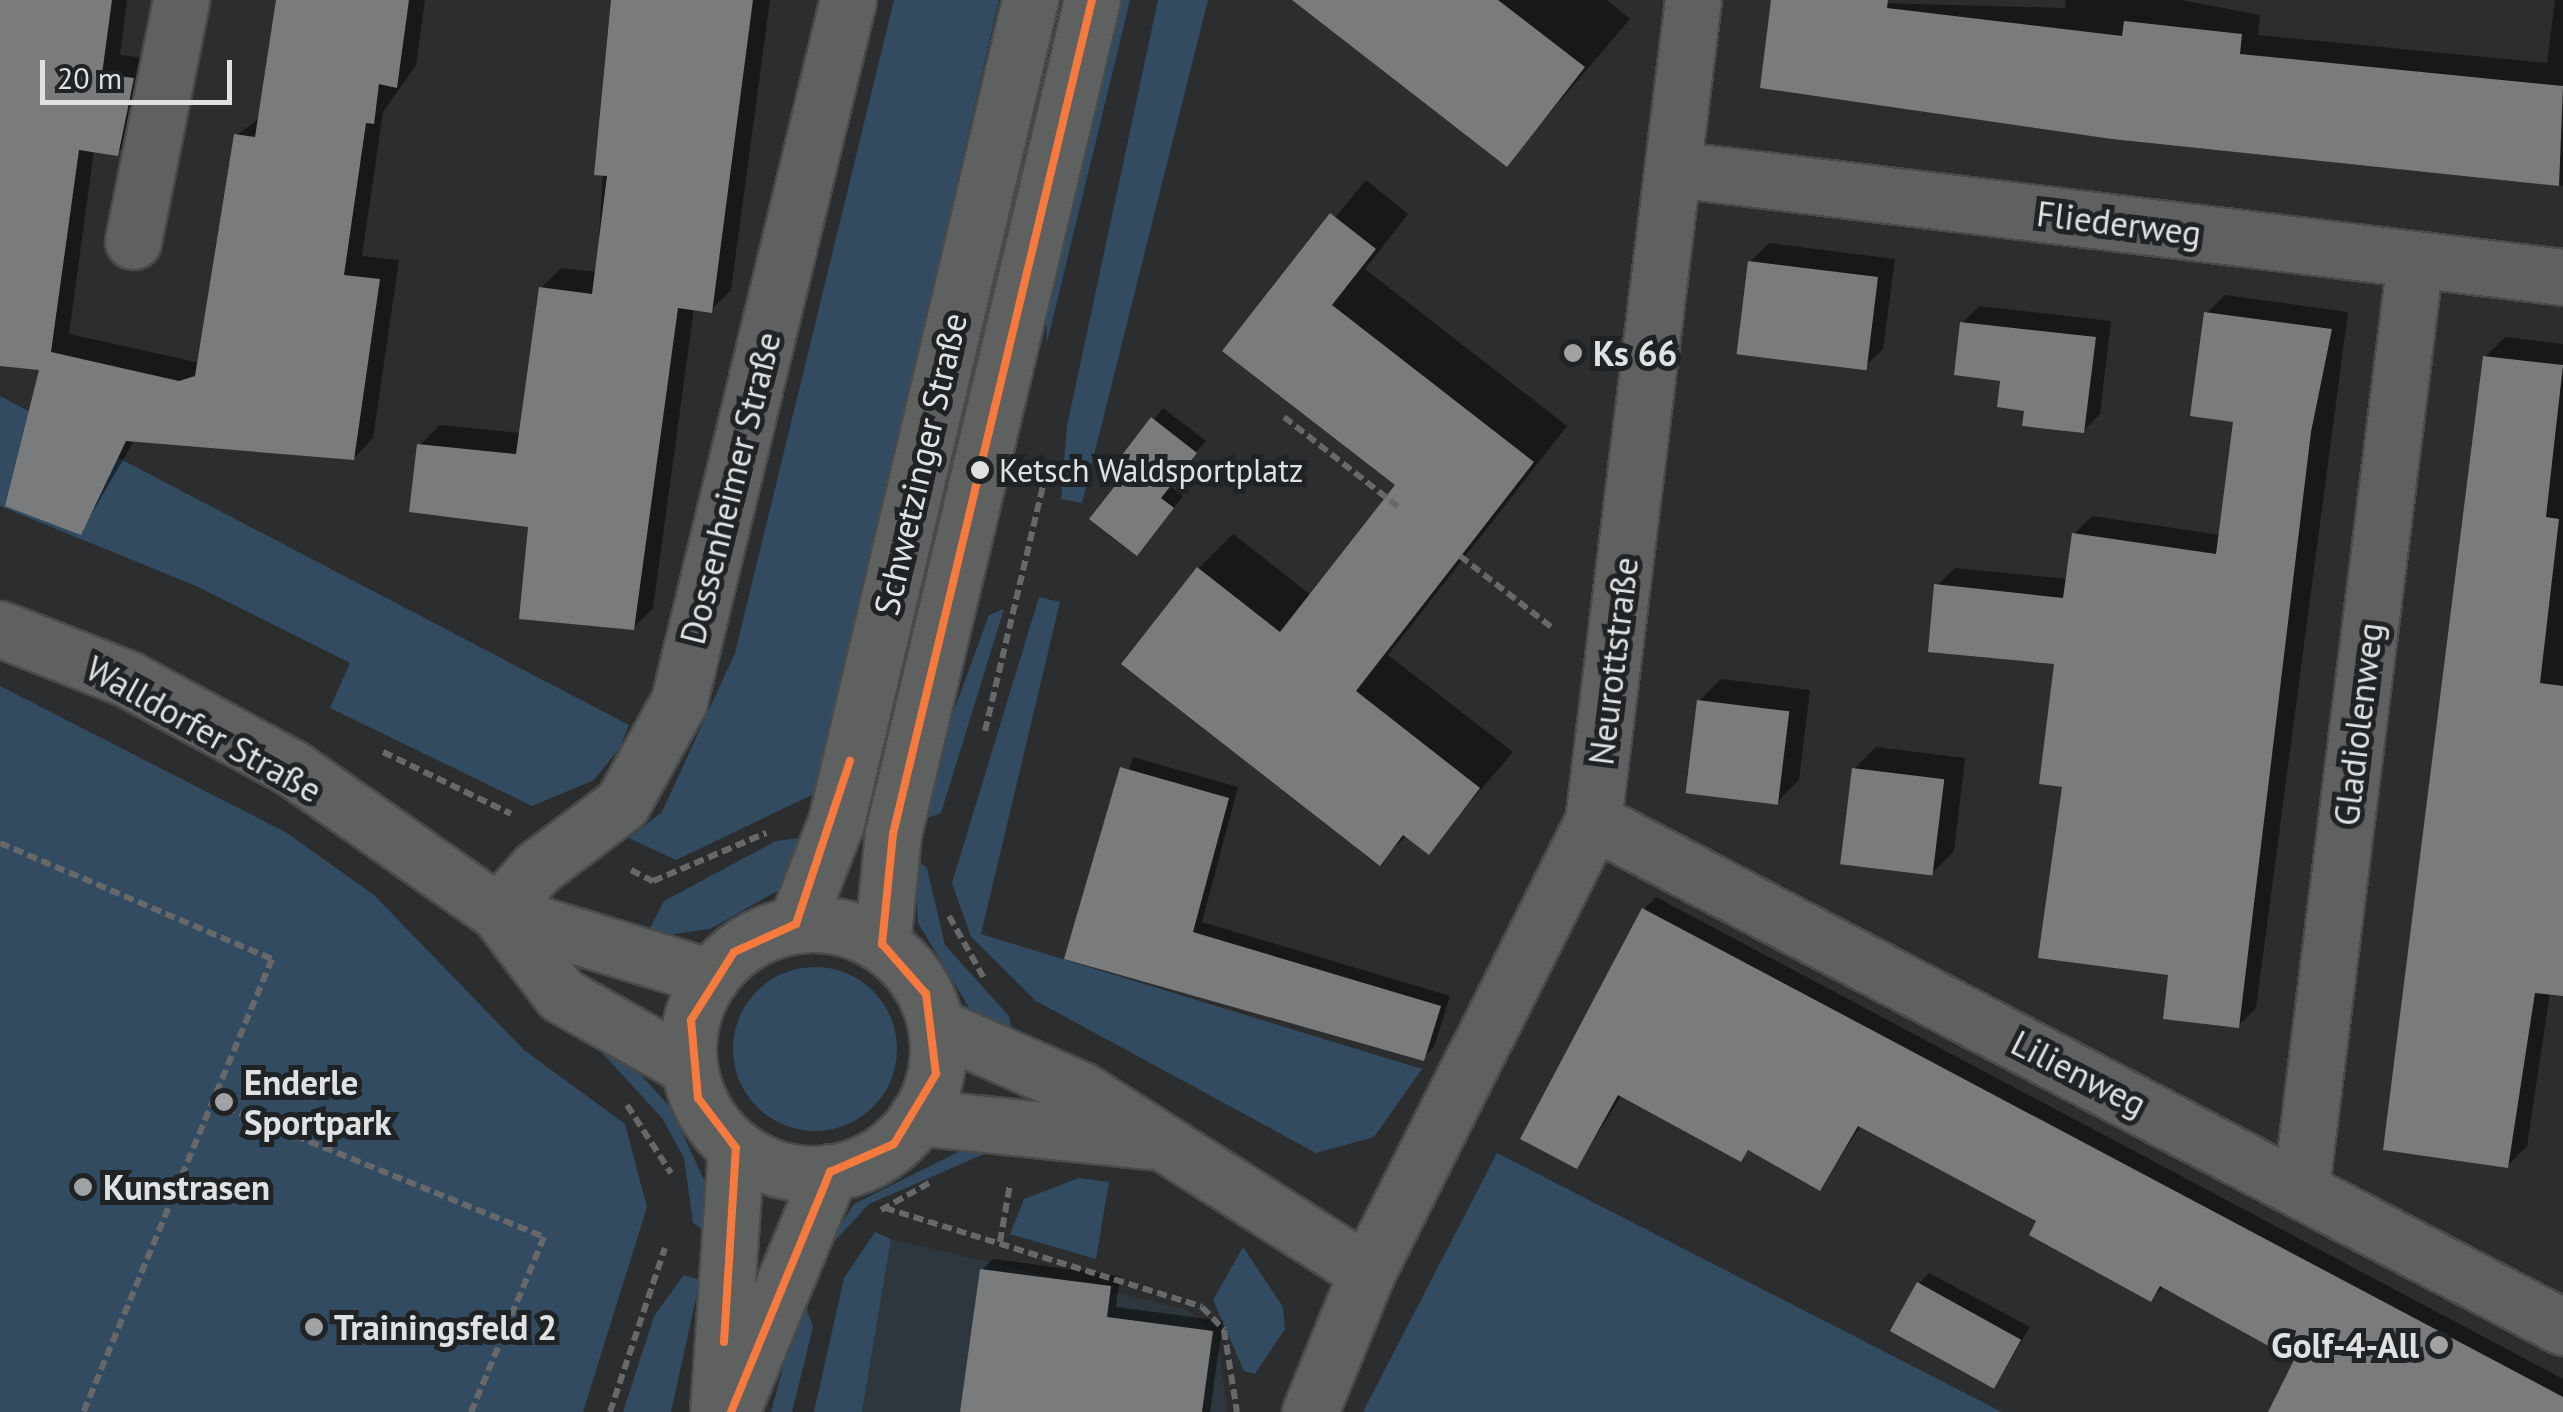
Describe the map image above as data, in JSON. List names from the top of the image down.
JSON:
{
  "streets": {
    "street": [
      "Fliederweg",
      "Schwetzinger Straße",
      "Dossenheimer Straße",
      "Neurottstraße",
      "Gladiolenweg",
      "Walldorfer Straße",
      "Lilienweg"
    ]
  },
  "crossings": [
    ["Fliederweg", "Neurottstraße"],
    ["Fliederweg", "Gladiolenweg"],
    ["Schwetzinger Straße", "Walldorfer Straße"],
    ["Dossenheimer Straße", "Walldorfer Straße"],
    ["Neurottstraße", "Lilienweg"],
    ["Gladiolenweg", "Lilienweg"]
  ],
  "places": [
    "Ks 66",
    "Ketsch Waldsportplatz",
    "Enderle Sportpark",
    "Kunstrasen",
    "Trainingsfeld 2",
    "Golf-4-All"
  ],
  "scale_bar": "20 m"
}
